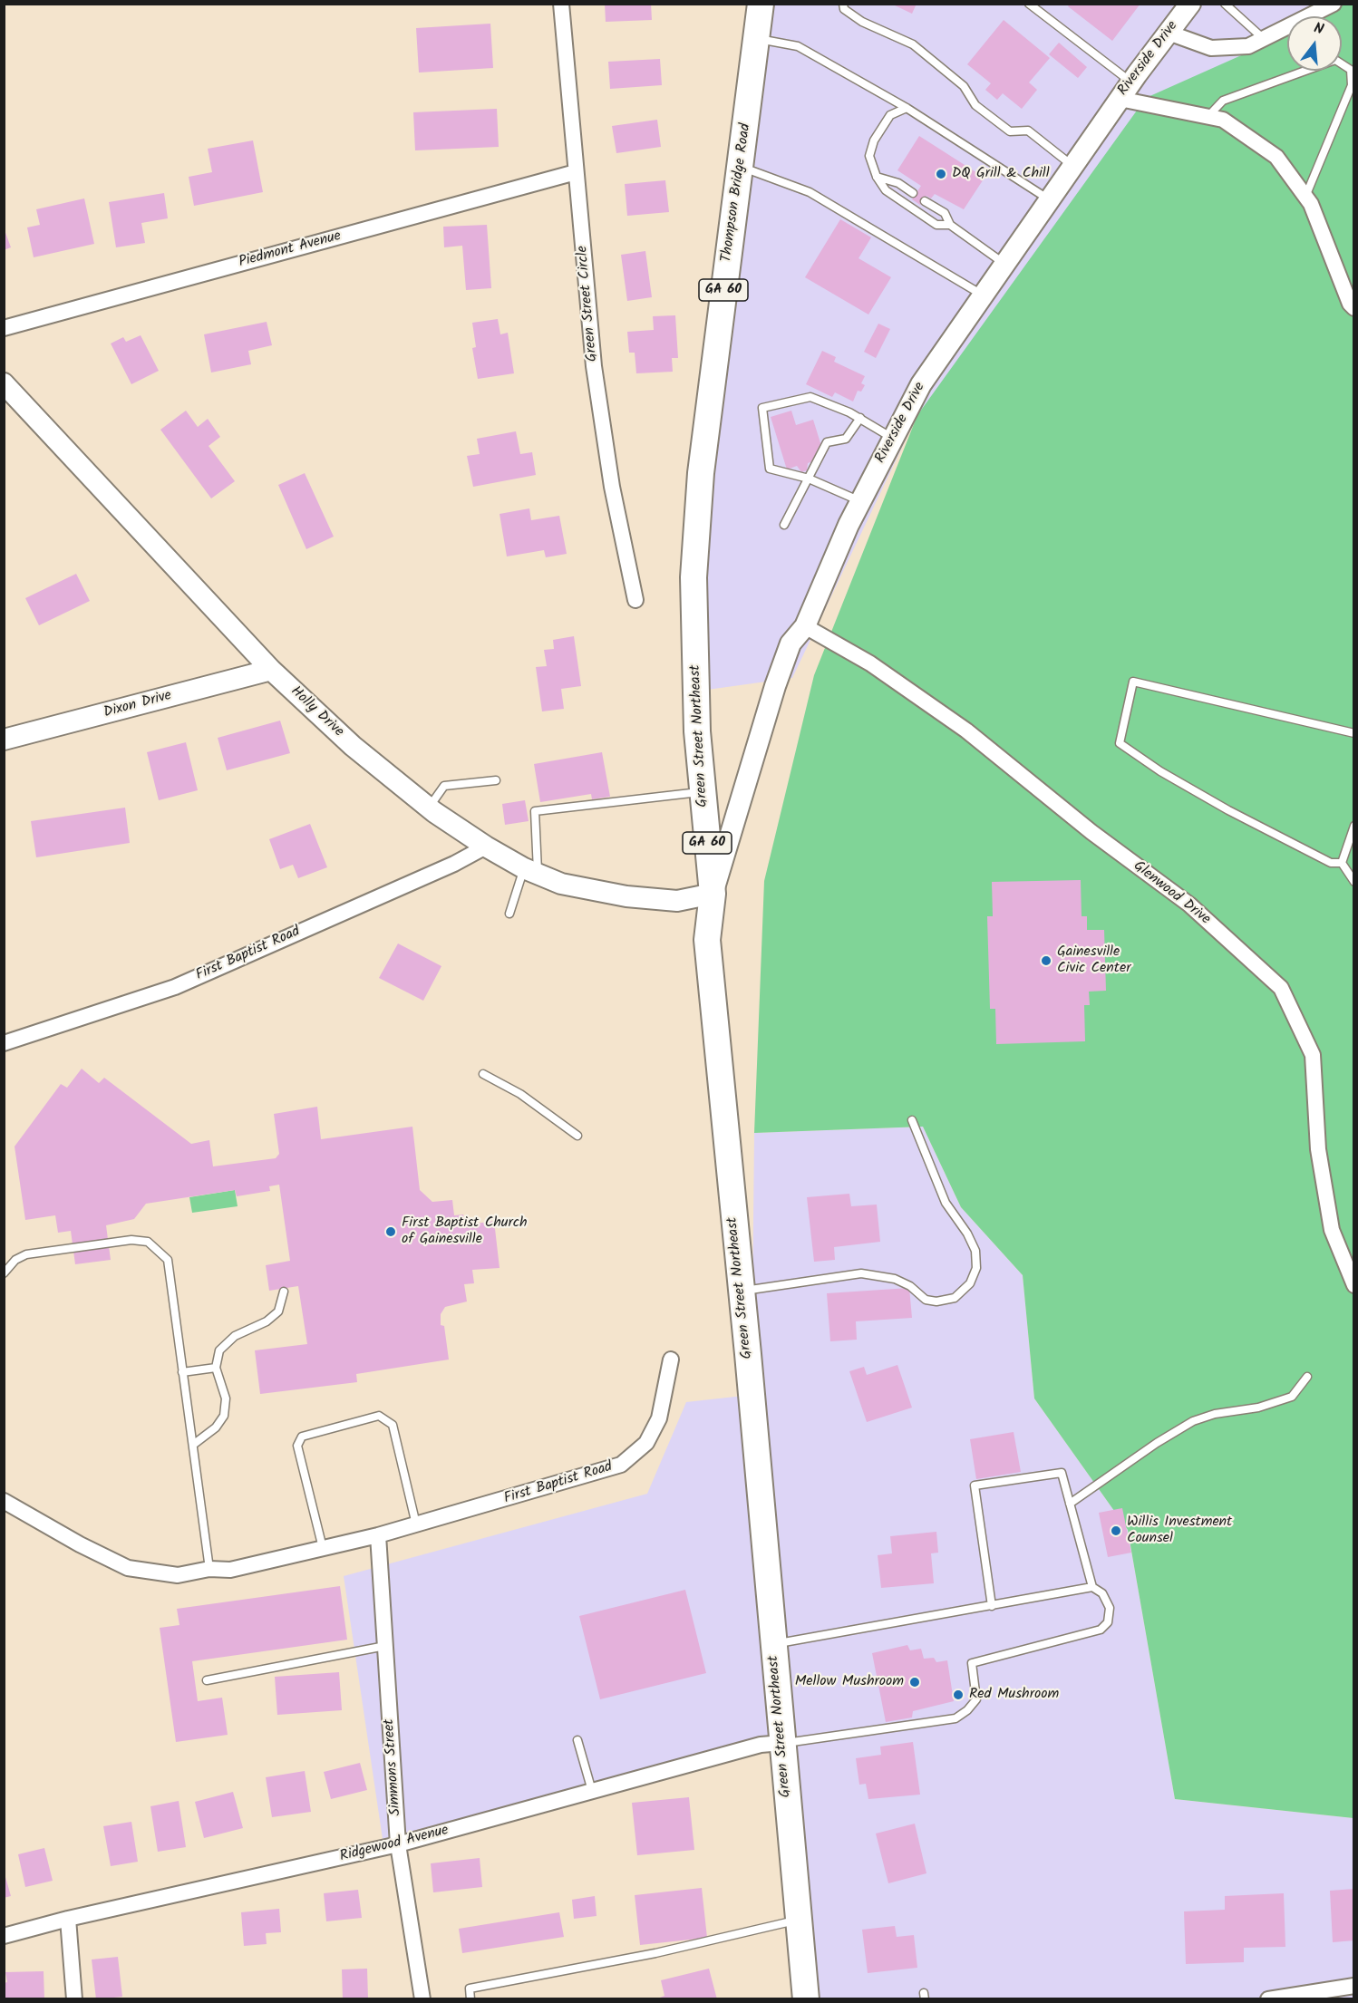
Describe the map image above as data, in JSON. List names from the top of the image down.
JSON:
{
  "streets": {
    "highway": ["Thompson Bridge Road", "GA 60", "Green Street Northeast"],
    "street": [
      "Riverside Drive",
      "Piedmont Avenue",
      "Green Street Circle",
      "Dixon Drive",
      "Holly Drive",
      "Glenwood Drive",
      "First Baptist Road",
      "Simmons Street",
      "Ridgewood Avenue"
    ]
  },
  "crossings": [
    ["Riverside Drive", "Holly Drive"],
    ["Riverside Drive", "Green Street Northeast"],
    ["Riverside Drive", "Glenwood Drive"],
    ["Thompson Bridge Road", "Green Street Northeast"],
    ["Piedmont Avenue", "Green Street Circle"],
    ["Dixon Drive", "Holly Drive"],
    ["Holly Drive", "Green Street Northeast"],
    ["Holly Drive", "First Baptist Road"],
    ["Green Street Northeast", "Ridgewood Avenue"],
    ["First Baptist Road", "Simmons Street"],
    ["Simmons Street", "Ridgewood Avenue"]
  ],
  "places": [
    "DQ Grill & Chill",
    "Gainesville Civic Center",
    "First Baptist Church of Gainesville",
    "Willis Investment Counsel",
    "Mellow Mushroom",
    "Red Mushroom"
  ],
  "north": "top"
}
